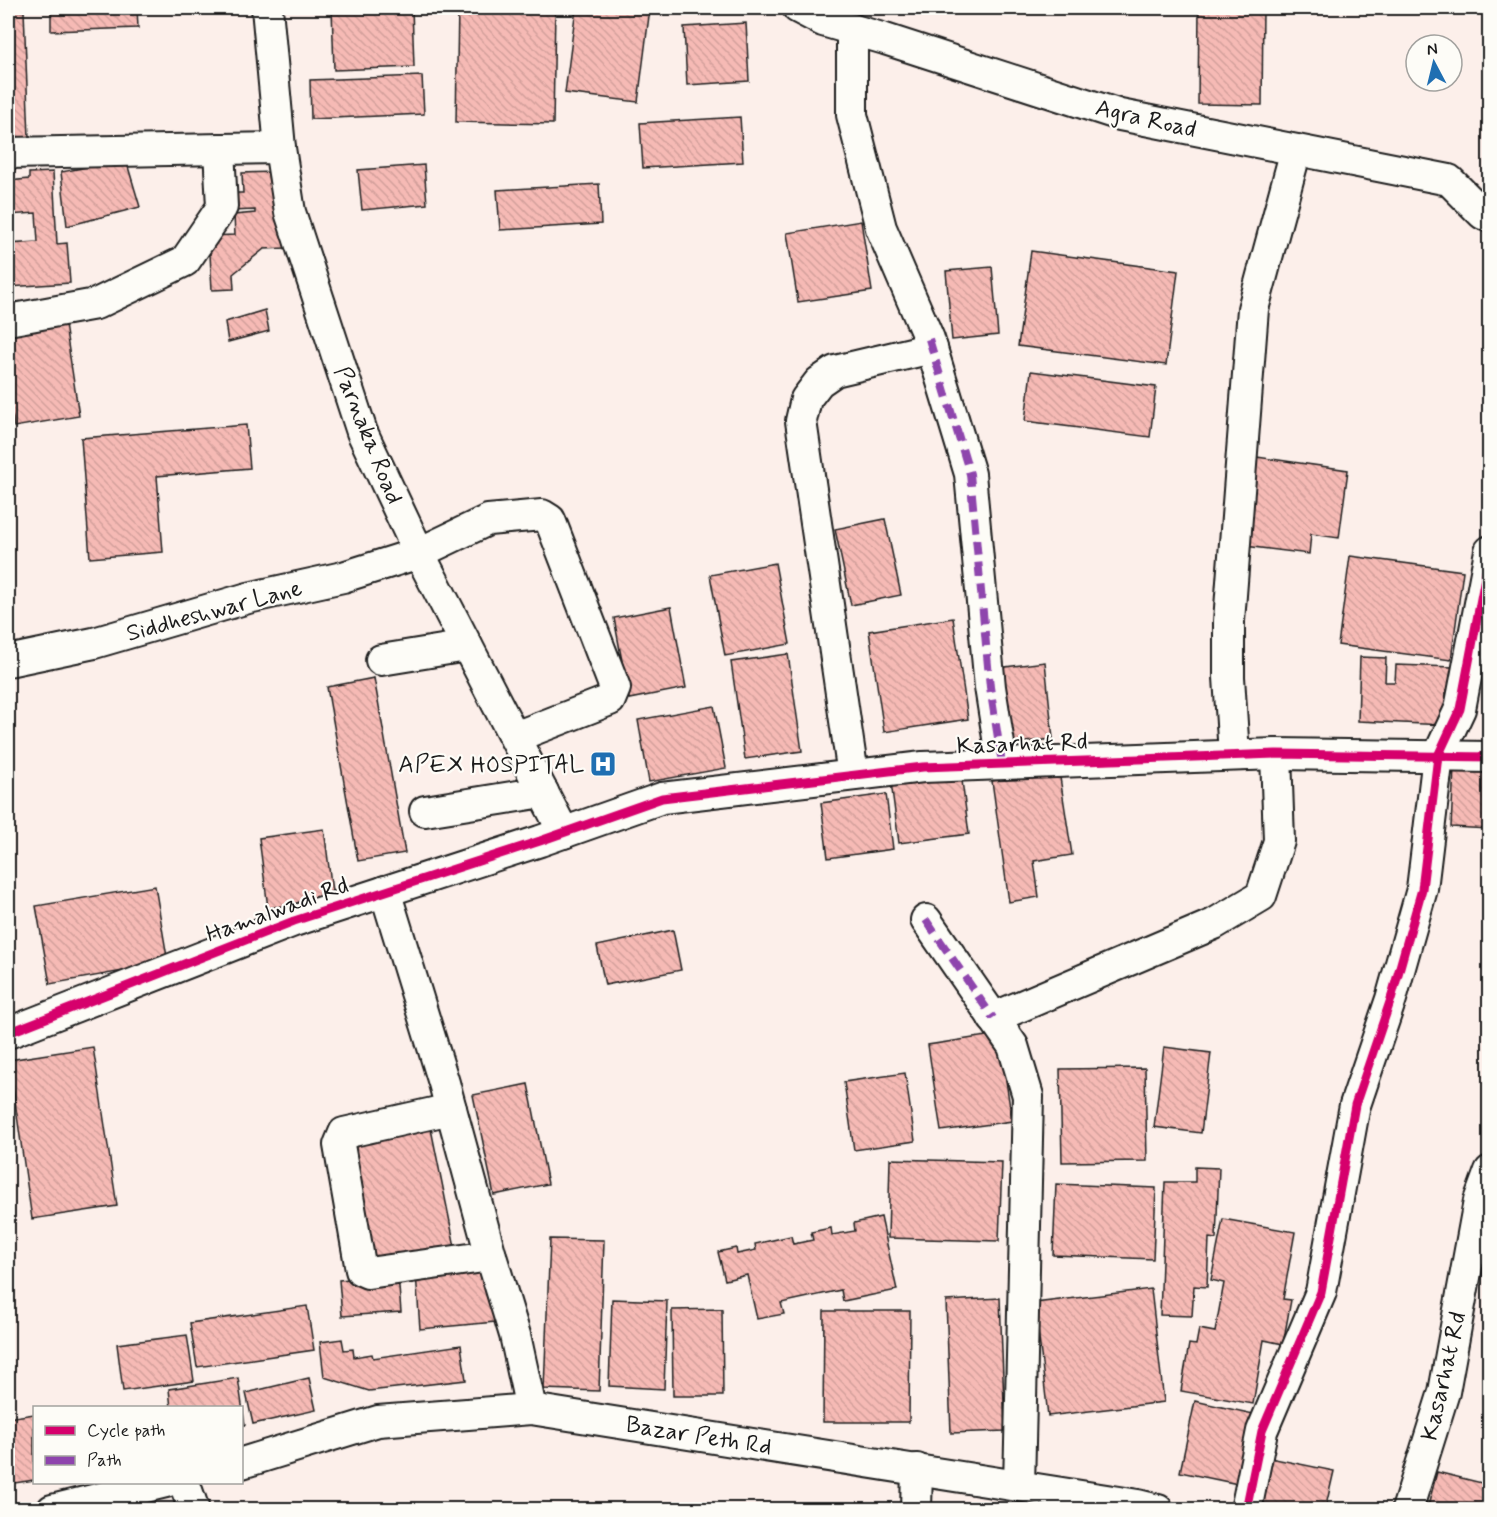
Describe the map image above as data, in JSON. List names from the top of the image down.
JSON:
{
  "streets": {
    "street": [
      "Agra Road",
      "Parnaka Road",
      "Siddheshwar Lane",
      "Kasarhat Rd",
      "Hamalwadi Rd",
      "Bazar Peth Rd"
    ]
  },
  "crossings": [
    ["Parnaka Road", "Siddheshwar Lane"],
    ["Parnaka Road", "Kasarhat Rd"],
    ["Parnaka Road", "Hamalwadi Rd"],
    ["Kasarhat Rd", "Hamalwadi Rd"]
  ],
  "places": {
    "hospital": ["APEX HOSPITAL"]
  },
  "legend": ["Cycle path", "Path"],
  "north": "top"
}
